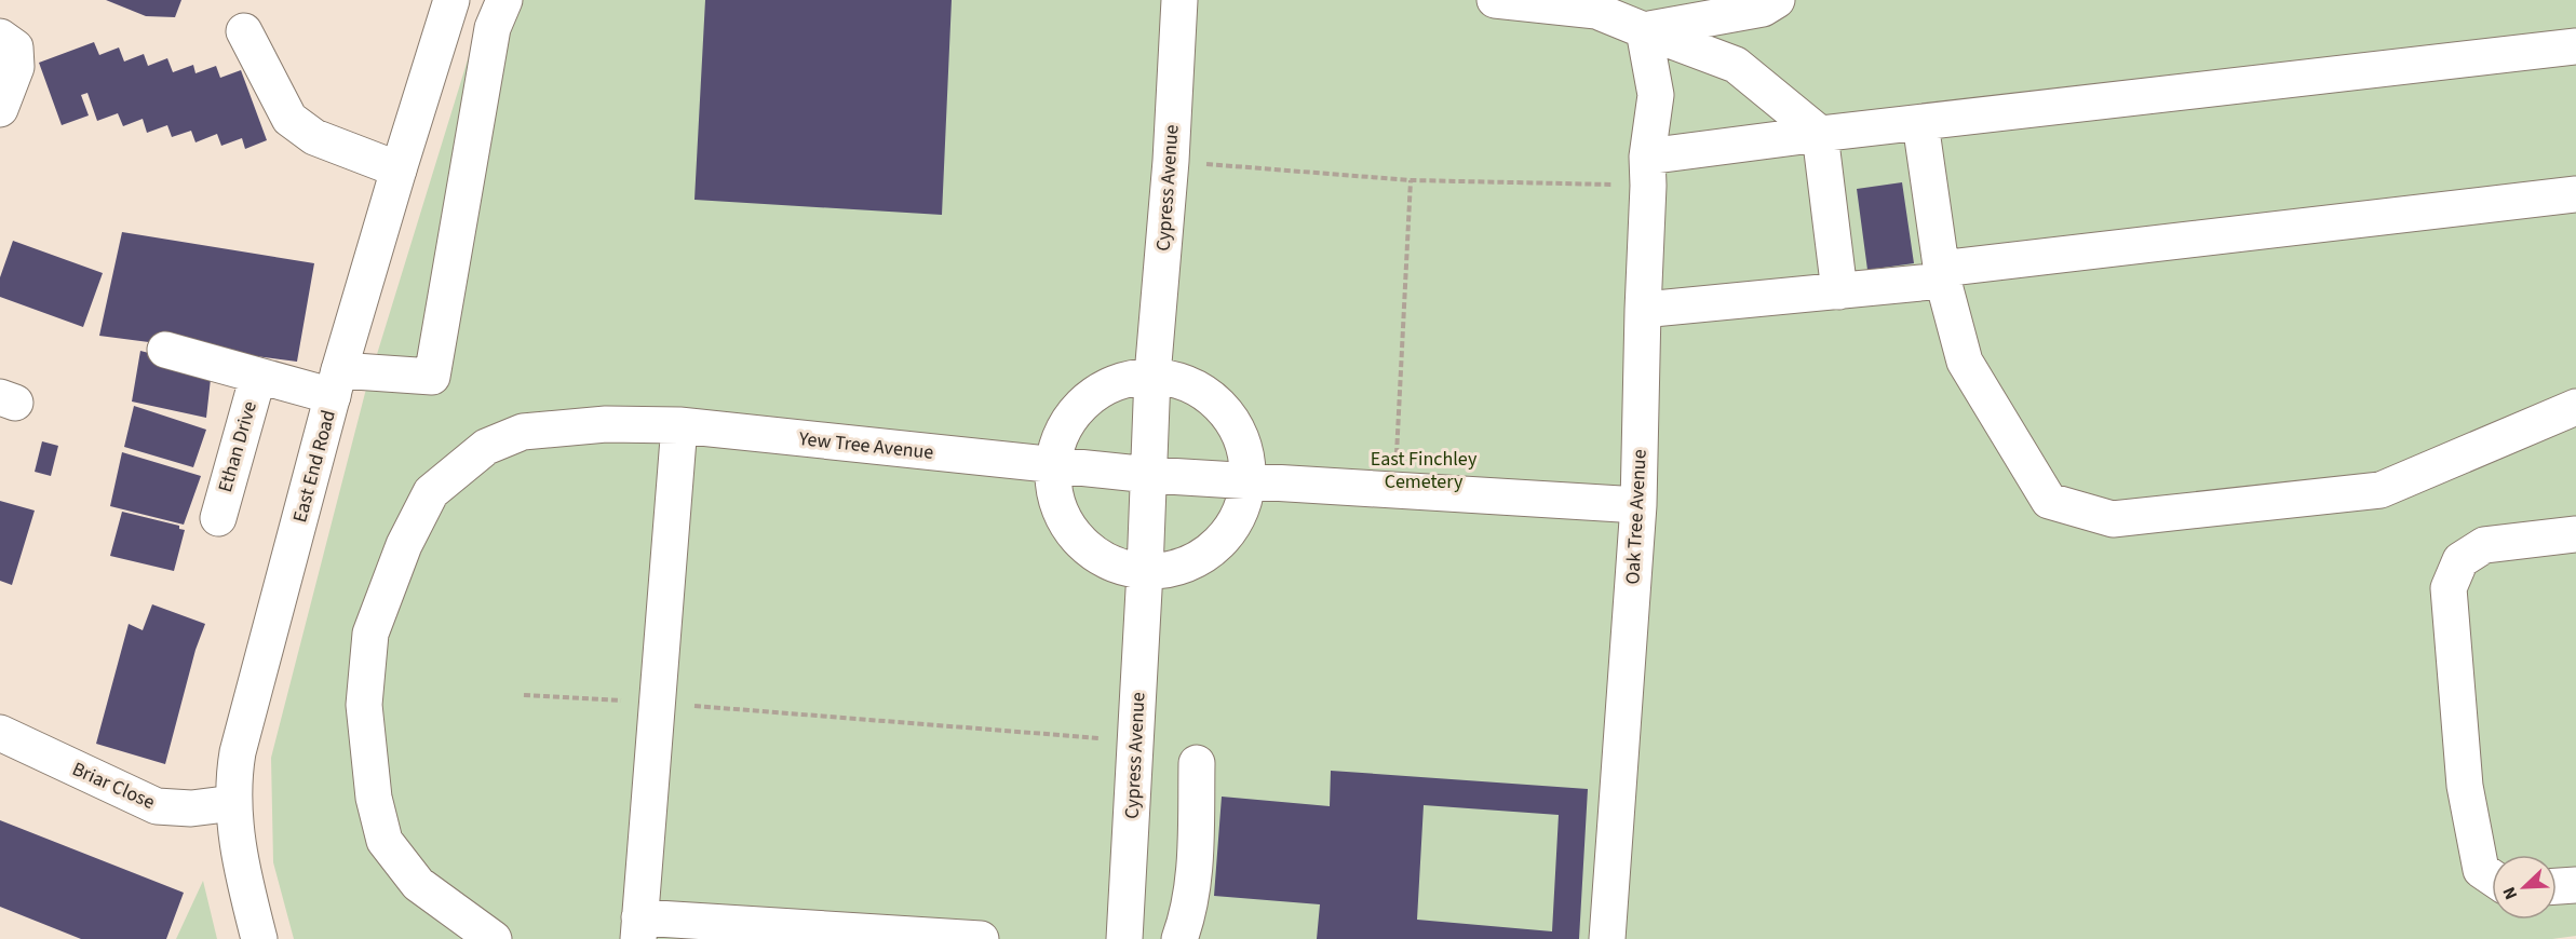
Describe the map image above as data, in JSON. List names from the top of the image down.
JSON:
{
  "streets": {
    "main road": [
      "Cypress Avenue",
      "Yew Tree Avenue",
      "Ethan Drive",
      "East End Road",
      "Oak Tree Avenue",
      "Briar Close"
    ]
  },
  "crossings": [
    ["Cypress Avenue", "Yew Tree Avenue"],
    ["Ethan Drive", "East End Road"],
    ["East End Road", "Briar Close"]
  ],
  "parks": ["East Finchley Cemetery"],
  "north": "bottom left"
}
